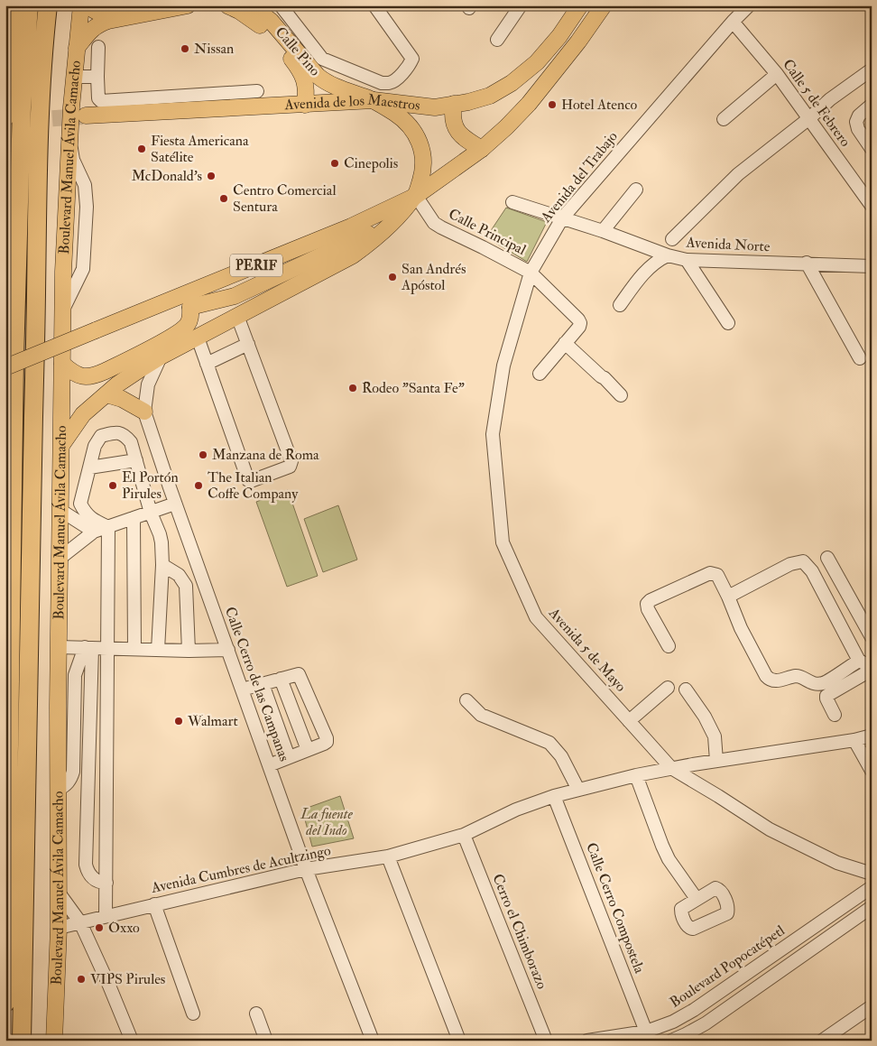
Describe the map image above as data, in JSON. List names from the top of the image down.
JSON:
{
  "streets": {
    "highway": ["Boulevard Manuel Ávila Camacho"],
    "main road": ["Calle Pino", "Avenida de los Maestros", "PERIF"],
    "street": [
      "Calle 5 de Febrero",
      "Avenida del Trabajo",
      "Calle Principal",
      "Avenida Norte",
      "Avenida 5 de Mayo",
      "Calle Cerro de las Campanas",
      "Avenida Cumbres de Acultzingo",
      "Calle Cerro Compostela",
      "Cerro el Chimborazo",
      "Boulevard Popocatépetl"
    ]
  },
  "crossings": [
    ["Calle Pino", "Avenida de los Maestros"],
    ["Calle 5 de Febrero", "Avenida del Trabajo"],
    ["Boulevard Manuel Ávila Camacho", "Avenida Cumbres de Acultzingo"],
    ["Avenida del Trabajo", "Calle Principal"],
    ["Avenida del Trabajo", "Avenida Norte"],
    ["Avenida del Trabajo", "Avenida 5 de Mayo"],
    ["Calle Principal", "PERIF"],
    ["Calle Principal", "Avenida 5 de Mayo"],
    ["Avenida 5 de Mayo", "Avenida Cumbres de Acultzingo"],
    ["Calle Cerro de las Campanas", "Avenida Cumbres de Acultzingo"],
    ["Avenida Cumbres de Acultzingo", "Calle Cerro Compostela"],
    ["Avenida Cumbres de Acultzingo", "Cerro el Chimborazo"],
    ["Calle Cerro Compostela", "Boulevard Popocatépetl"]
  ],
  "parks": ["La fuente del Indo"],
  "places": [
    "Nissan",
    "Hotel Atenco",
    "Fiesta Americana Satélite",
    "Cinepolis",
    "McDonald's",
    "Centro Comercial Sentura",
    "San Andrés Apóstol",
    "Rodeo \"Santa Fe\"",
    "Manzana de Roma",
    "El Portón Pirules",
    "The Italian Coffe Company",
    "Walmart",
    "Oxxo",
    "VIPS Pirules"
  ]
}
